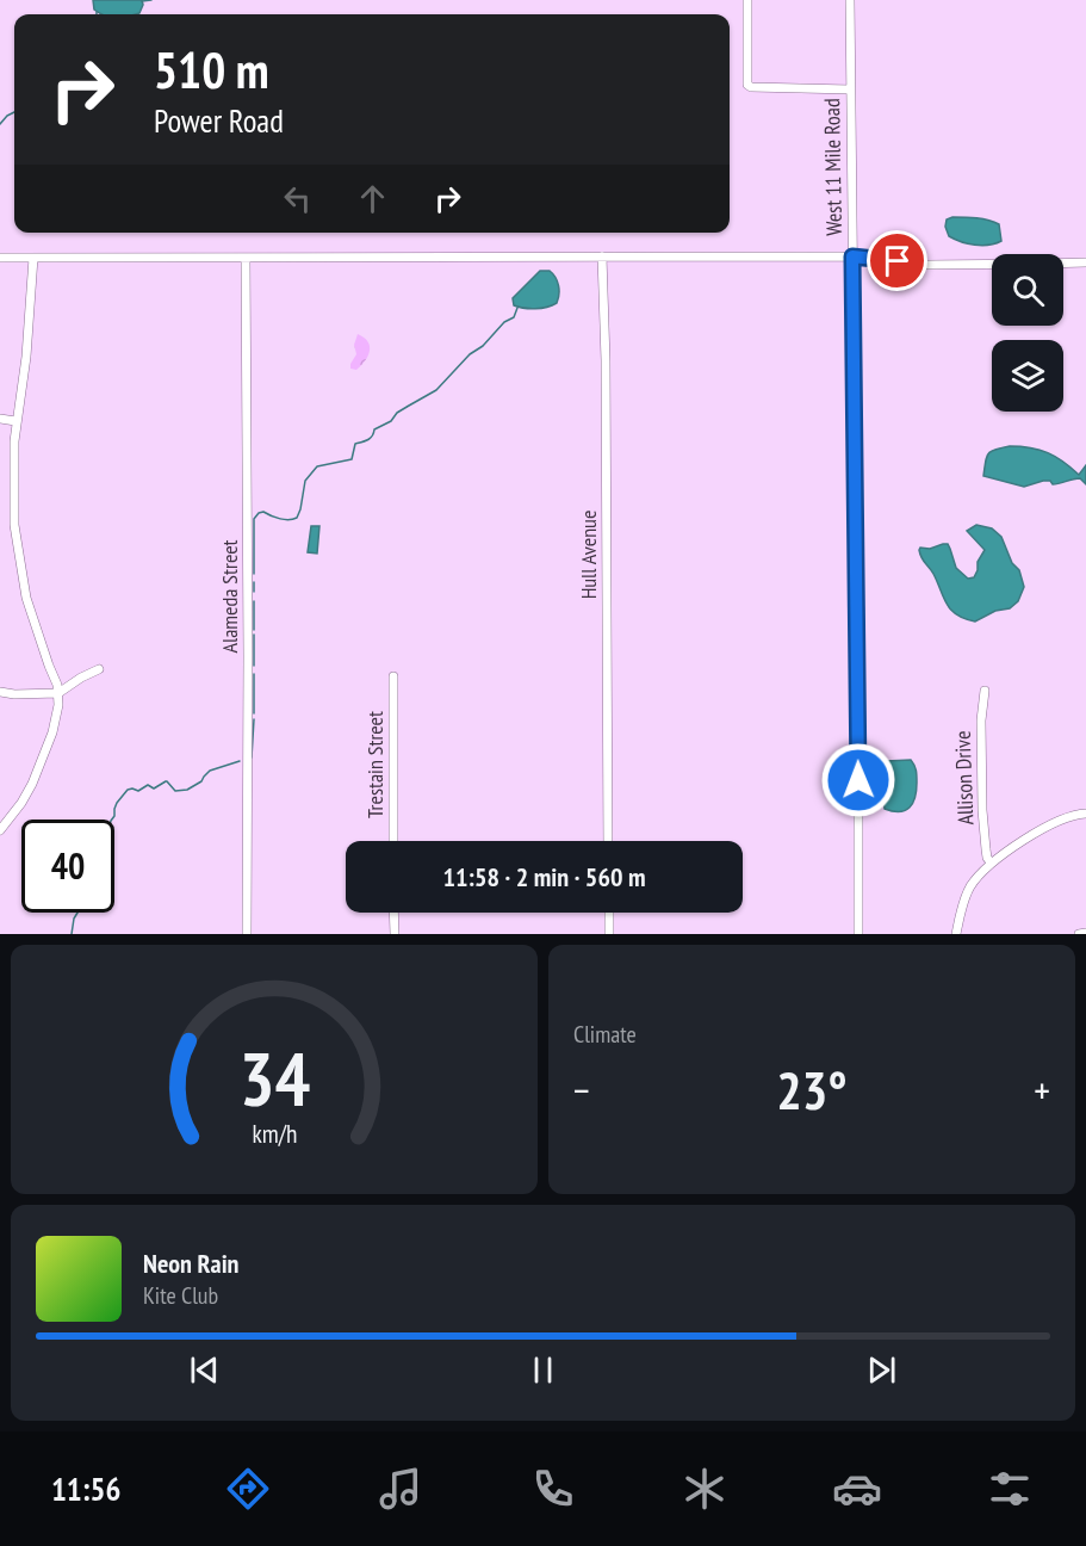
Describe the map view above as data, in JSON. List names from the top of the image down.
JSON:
{
  "streets": {
    "street": [
      "West 11 Mile Road",
      "Hull Avenue",
      "Alameda Street",
      "Trestain Street",
      "Allison Drive"
    ]
  },
  "page": {
    "turn": ["510 m", "Power Road"],
    "limit": "40",
    "trip": "11:58 · 2 min · 560 m",
    "tile": "Climate",
    "heat": ["−", "23°", "+"],
    "song": ["Neon Rain", "Kite Club"],
    "tabs": "11:56",
    "gauge": ["34", "km/h"]
  }
}
